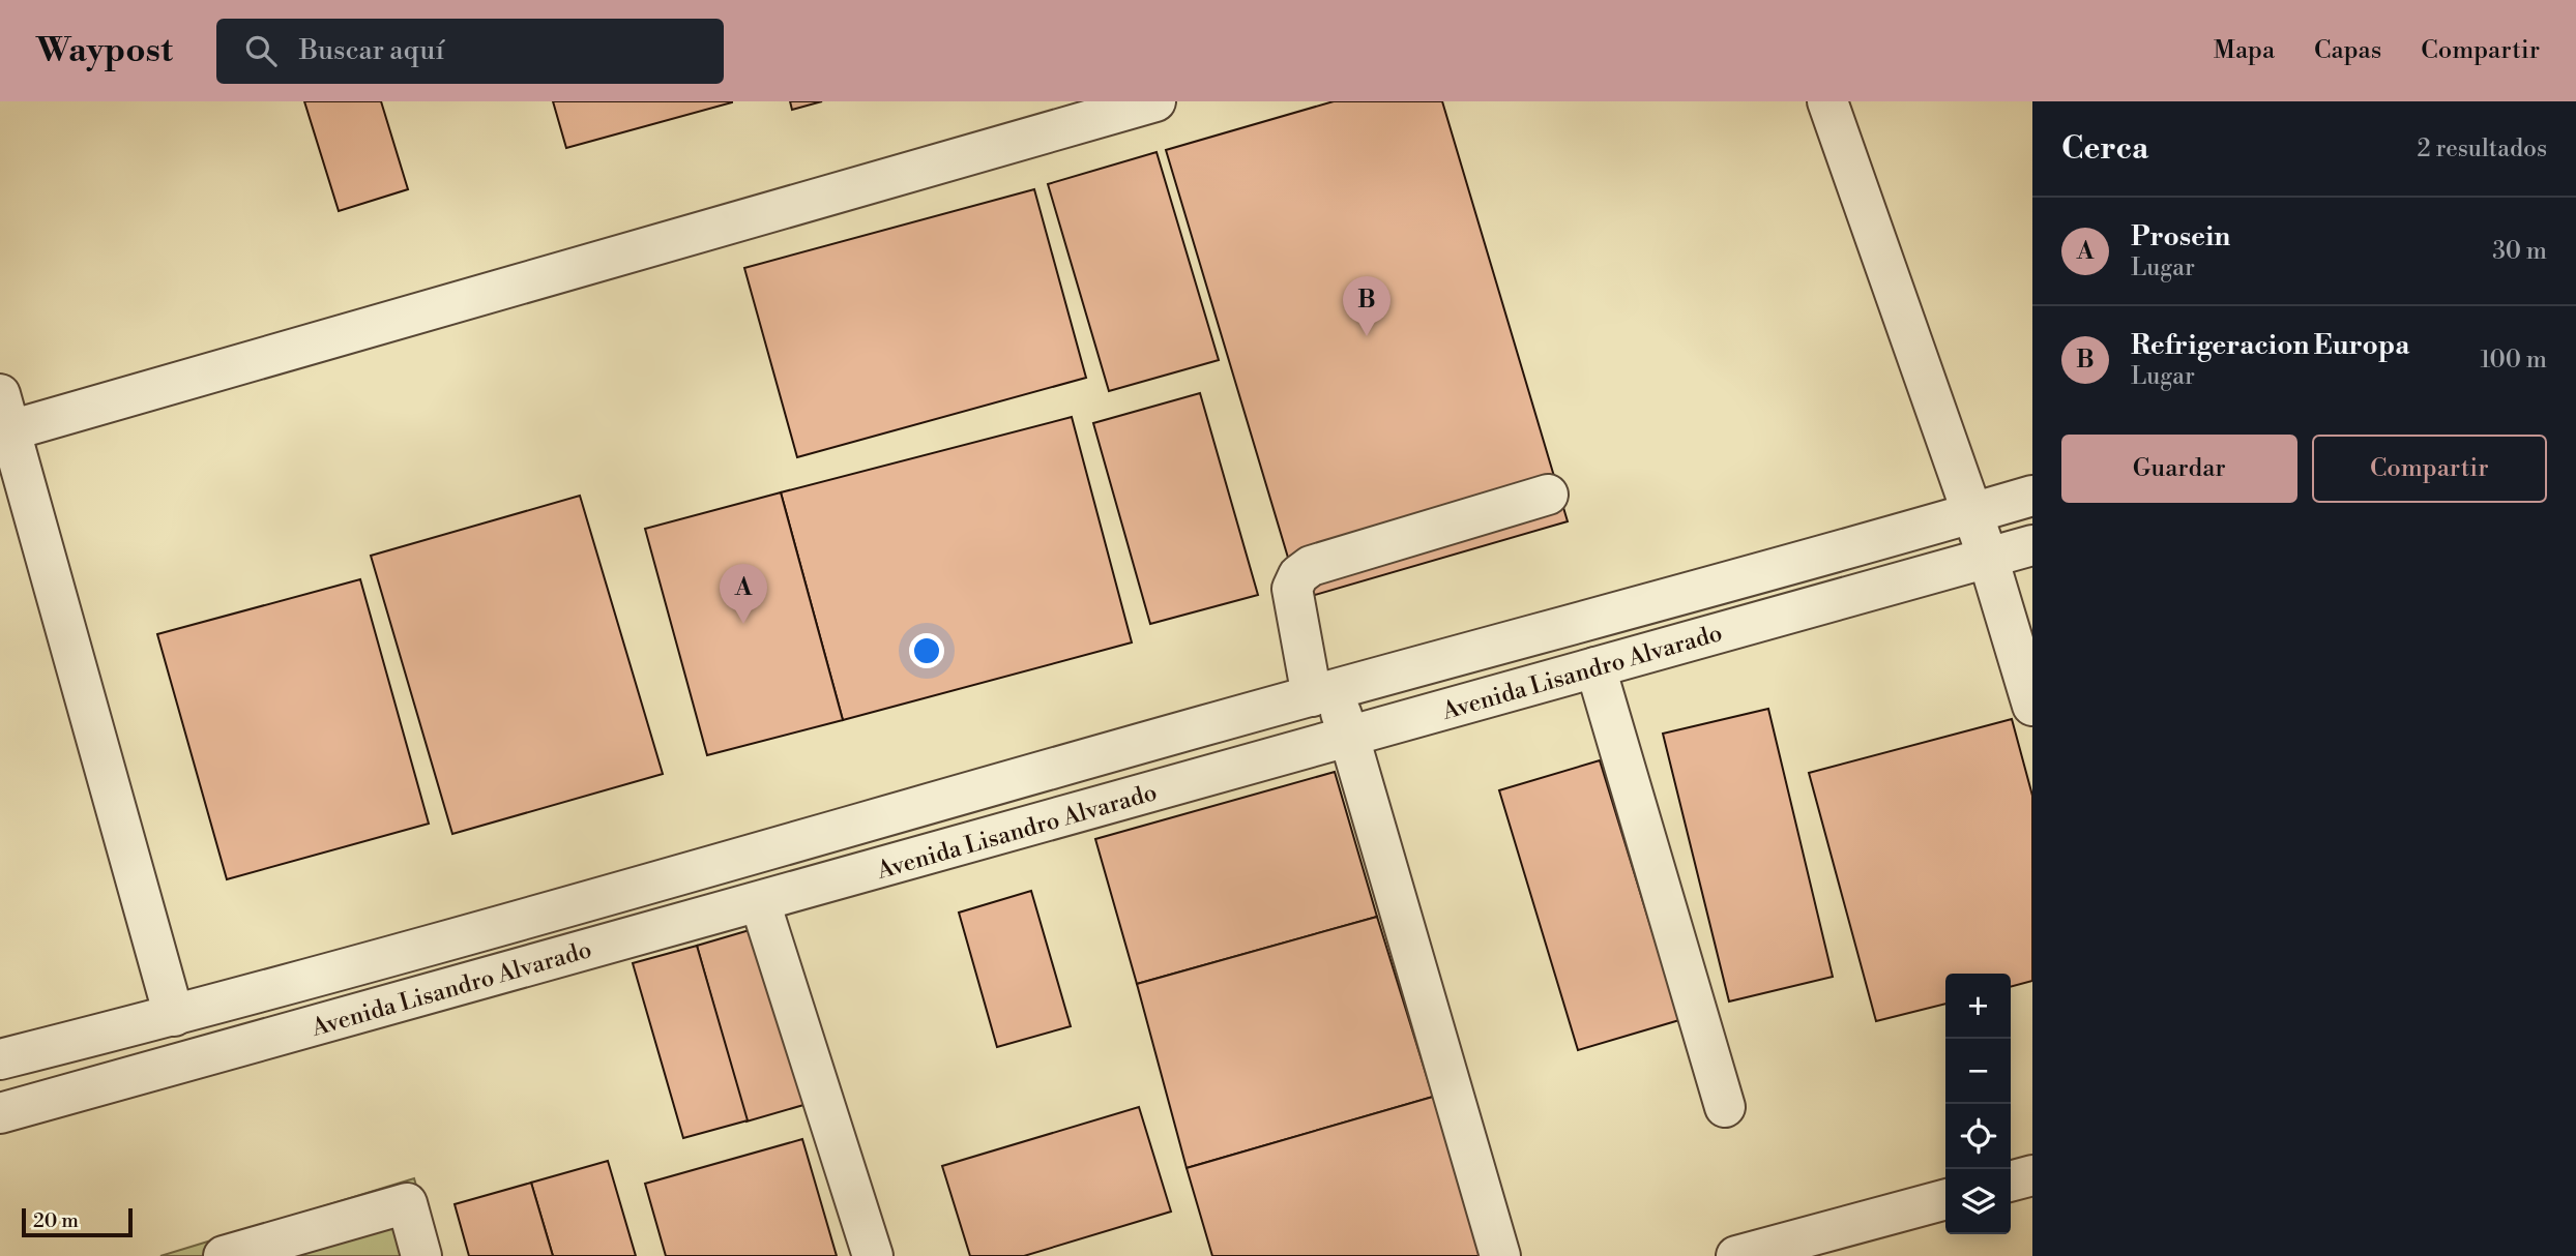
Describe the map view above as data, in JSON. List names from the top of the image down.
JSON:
{
  "streets": {
    "street": ["Avenida Lisandro Alvarado"]
  },
  "scale_bar": "20 m",
  "page": {
    "header": "Waypost",
    "search": "Buscar aquí",
    "nav": ["Mapa", "Capas", "Compartir"],
    "heading": ["Cerca", "2 resultados"],
    "list": [
      {
        "mark": "A",
        "name": "Prosein",
        "note": "Lugar",
        "value": "30 m"
      },
      {
        "mark": "B",
        "name": "Refrigeracion Europa",
        "note": "Lugar",
        "value": "100 m"
      }
    ],
    "pins": ["B", "A"],
    "buttons": ["Guardar", "Compartir"],
    "map_buttons": ["+", "−"],
    "scale": "20 m"
  }
}
